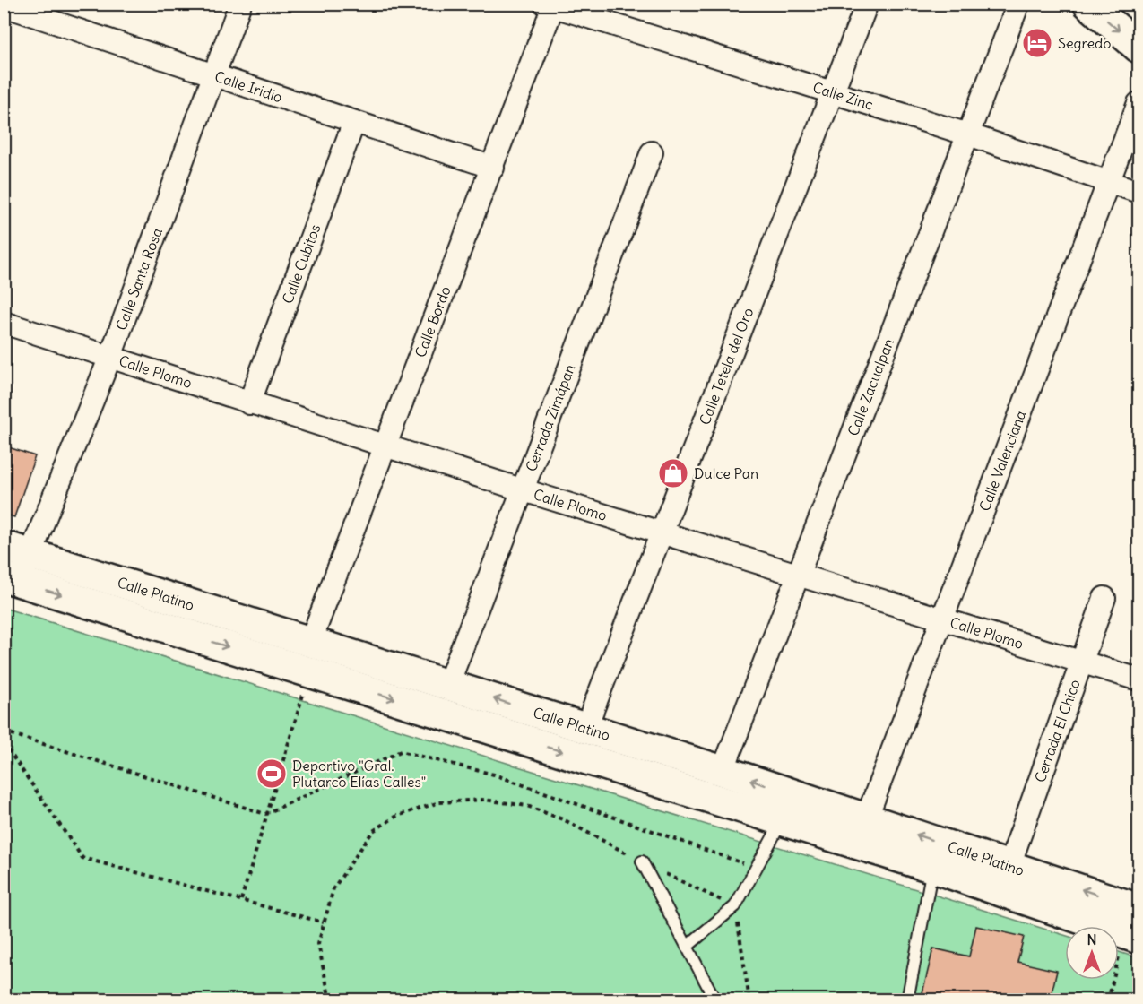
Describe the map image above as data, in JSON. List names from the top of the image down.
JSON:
{
  "streets": {
    "street": [
      "Calle Iridio",
      "Calle Zinc",
      "Calle Cubitos",
      "Calle Santa Rosa",
      "Calle Bordo",
      "Calle Tetela del Oro",
      "Calle Plomo",
      "Calle Zacualpan",
      "Cerrada Zimápan",
      "Calle Valenciana",
      "Calle Platino",
      "Cerrada El Chico"
    ]
  },
  "crossings": [
    ["Calle Iridio", "Calle Cubitos"],
    ["Calle Iridio", "Calle Santa Rosa"],
    ["Calle Iridio", "Calle Bordo"],
    ["Calle Zinc", "Calle Bordo"],
    ["Calle Zinc", "Calle Tetela del Oro"],
    ["Calle Zinc", "Calle Zacualpan"],
    ["Calle Zinc", "Calle Valenciana"],
    ["Calle Cubitos", "Calle Plomo"],
    ["Calle Santa Rosa", "Calle Plomo"],
    ["Calle Santa Rosa", "Calle Platino"],
    ["Calle Bordo", "Calle Plomo"],
    ["Calle Bordo", "Calle Platino"],
    ["Calle Tetela del Oro", "Calle Plomo"],
    ["Calle Tetela del Oro", "Calle Platino"],
    ["Calle Plomo", "Calle Zacualpan"],
    ["Calle Plomo", "Cerrada Zimápan"],
    ["Calle Plomo", "Calle Valenciana"],
    ["Calle Plomo", "Cerrada El Chico"],
    ["Calle Zacualpan", "Calle Platino"],
    ["Cerrada Zimápan", "Calle Platino"],
    ["Calle Valenciana", "Calle Platino"],
    ["Calle Platino", "Cerrada El Chico"]
  ],
  "places": {
    "hotel": ["Segredo"],
    "shop": ["Dulce Pan"],
    "sports": ["Deportivo \"Gral. Plutarco Elías Calles\""]
  },
  "north": "top"
}
